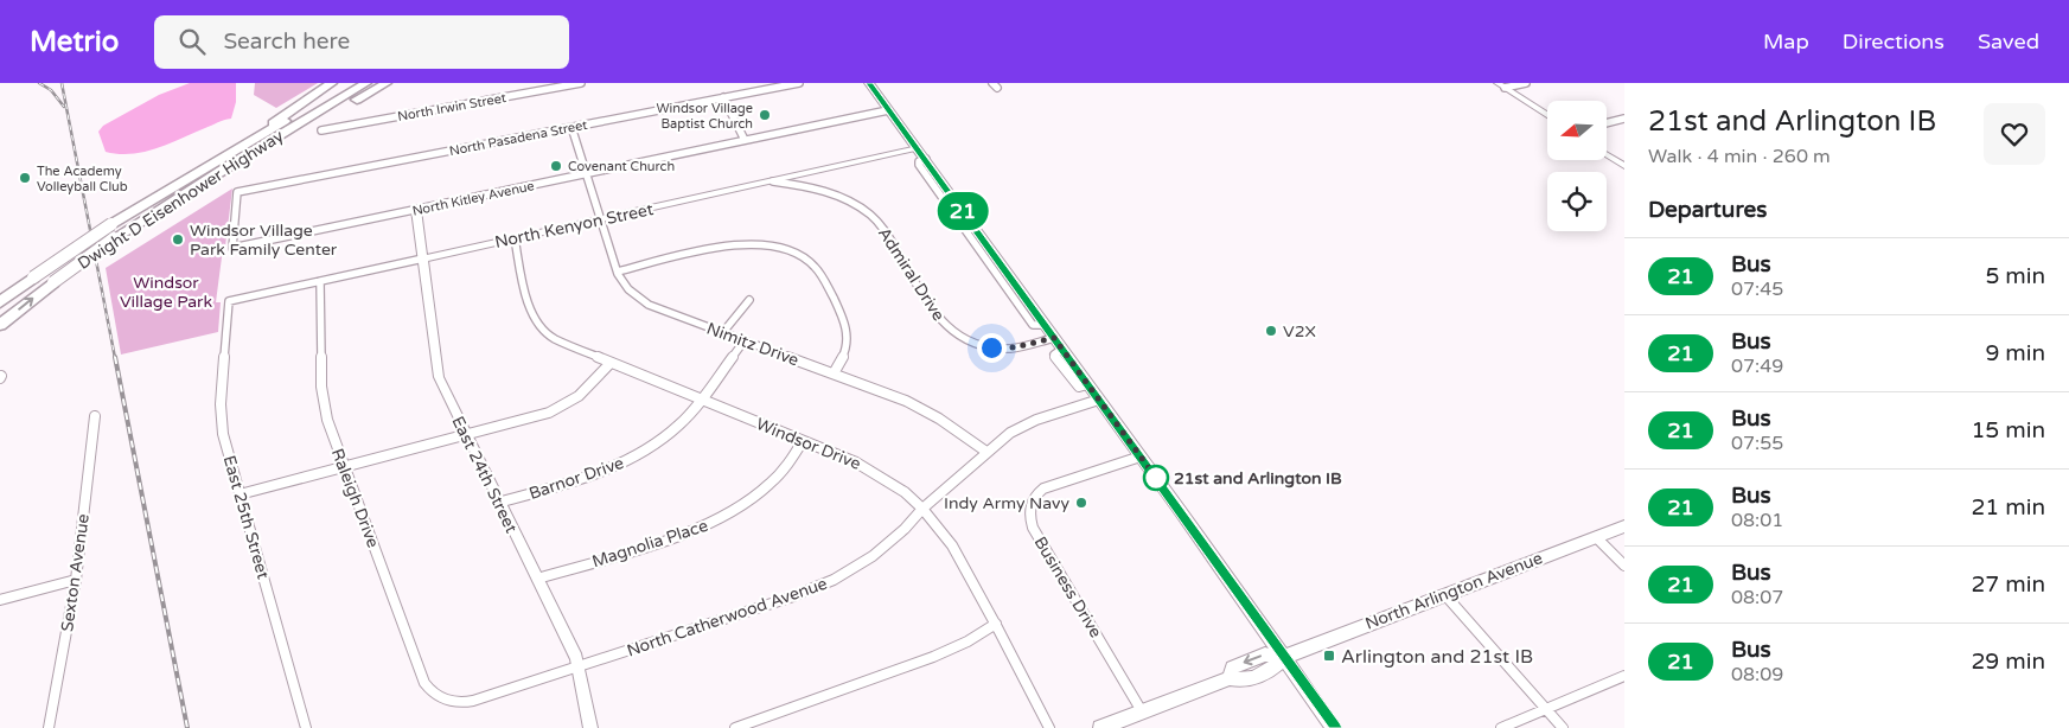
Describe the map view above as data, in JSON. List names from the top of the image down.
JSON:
{
  "streets": {
    "highway": ["Dwight D Eisenhower Highway"],
    "main road": ["North Arlington Avenue"],
    "street": [
      "North Irwin Street",
      "North Pasadena Street",
      "North Kitley Avenue",
      "North Kenyon Street",
      "Admiral Drive",
      "Nimitz Drive",
      "Windsor Drive",
      "East 24th Street",
      "Barnor Drive",
      "Raleigh Drive",
      "East 25th Street",
      "Magnolia Place",
      "Sexton Avenue",
      "Business Drive",
      "North Catherwood Avenue"
    ]
  },
  "crossings": [
    ["North Pasadena Street", "North Kitley Avenue"],
    ["North Pasadena Street", "Nimitz Drive"],
    ["North Kitley Avenue", "Nimitz Drive"],
    ["North Kitley Avenue", "East 24th Street"],
    ["North Kenyon Street", "Admiral Drive"],
    ["North Kenyon Street", "Nimitz Drive"],
    ["North Kenyon Street", "Windsor Drive"],
    ["North Kenyon Street", "East 24th Street"],
    ["North Kenyon Street", "Raleigh Drive"],
    ["North Kenyon Street", "East 25th Street"],
    ["Nimitz Drive", "Barnor Drive"],
    ["Nimitz Drive", "North Catherwood Avenue"],
    ["Windsor Drive", "Barnor Drive"],
    ["Windsor Drive", "Magnolia Place"],
    ["Windsor Drive", "North Catherwood Avenue"],
    ["East 24th Street", "Barnor Drive"],
    ["East 24th Street", "Magnolia Place"],
    ["East 24th Street", "North Catherwood Avenue"],
    ["Raleigh Drive", "North Catherwood Avenue"],
    ["Business Drive", "North Arlington Avenue"]
  ],
  "parks": ["Windsor Village Park"],
  "places": {
    "other": [
      "Windsor Village Baptist Church",
      "Covenant Church",
      "The Academy Volleyball Club",
      "Windsor Village Park Family Center",
      "V2X",
      "21st and Arlington IB",
      "Indy Army Navy"
    ],
    "transit": ["Arlington and 21st IB"]
  },
  "lines": ["bus line 21"],
  "north": "left",
  "page": {
    "header": "Metrio",
    "search": "Search here",
    "nav": ["Map", "Directions", "Saved"],
    "on_map": "21",
    "heading": [
      ["21st and Arlington IB", "Walk · 4 min · 260 m"],
      "Departures"
    ],
    "list": [
      {
        "mark": "21",
        "name": "Bus",
        "note": "07:45",
        "value": "5 min"
      },
      {
        "mark": "21",
        "name": "Bus",
        "note": "07:49",
        "value": "9 min"
      },
      {
        "mark": "21",
        "name": "Bus",
        "note": "07:55",
        "value": "15 min"
      },
      {
        "mark": "21",
        "name": "Bus",
        "note": "08:01",
        "value": "21 min"
      },
      {
        "mark": "21",
        "name": "Bus",
        "note": "08:07",
        "value": "27 min"
      },
      {
        "mark": "21",
        "name": "Bus",
        "note": "08:09",
        "value": "29 min"
      }
    ]
  }
}
